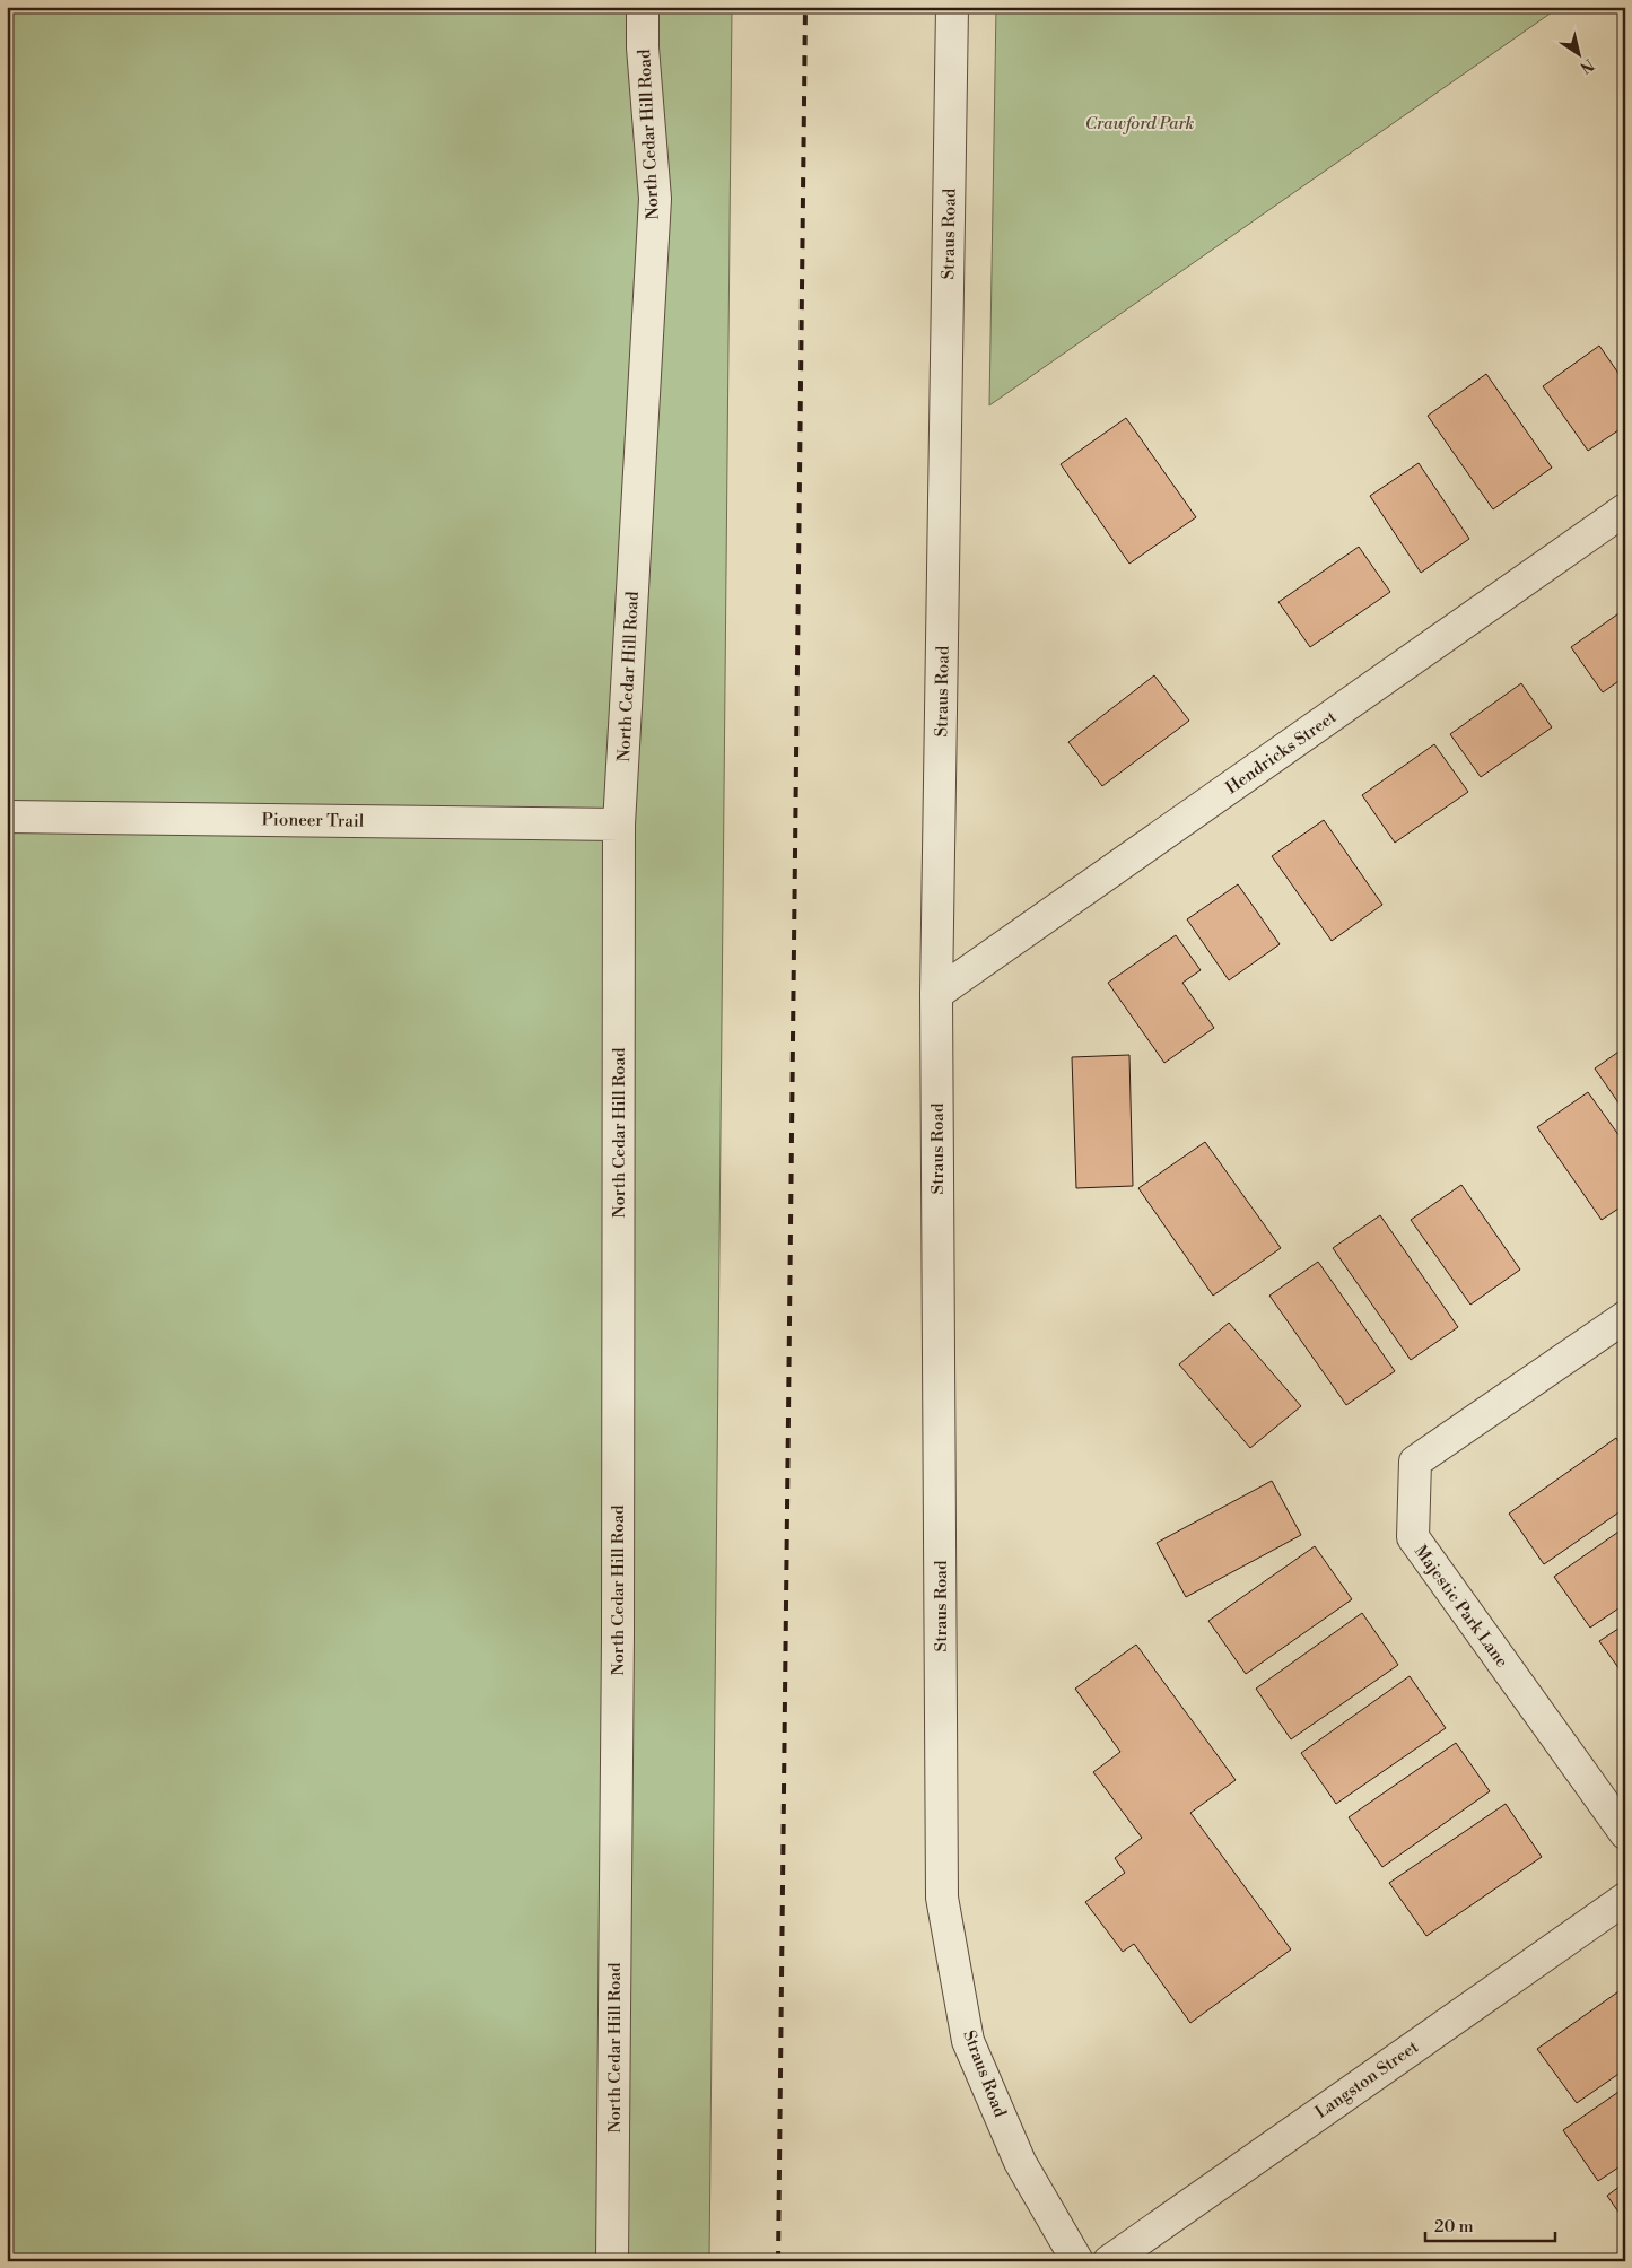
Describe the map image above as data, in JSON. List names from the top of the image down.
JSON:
{
  "streets": {
    "street": [
      "North Cedar Hill Road",
      "Straus Road",
      "Hendricks Street",
      "Pioneer Trail",
      "Majestic Park Lane",
      "Langston Street"
    ]
  },
  "crossings": [
    ["North Cedar Hill Road", "Pioneer Trail"],
    ["Straus Road", "Hendricks Street"]
  ],
  "parks": ["Crawford Park"],
  "scale_bar": "20 m",
  "north": "bottom right"
}
